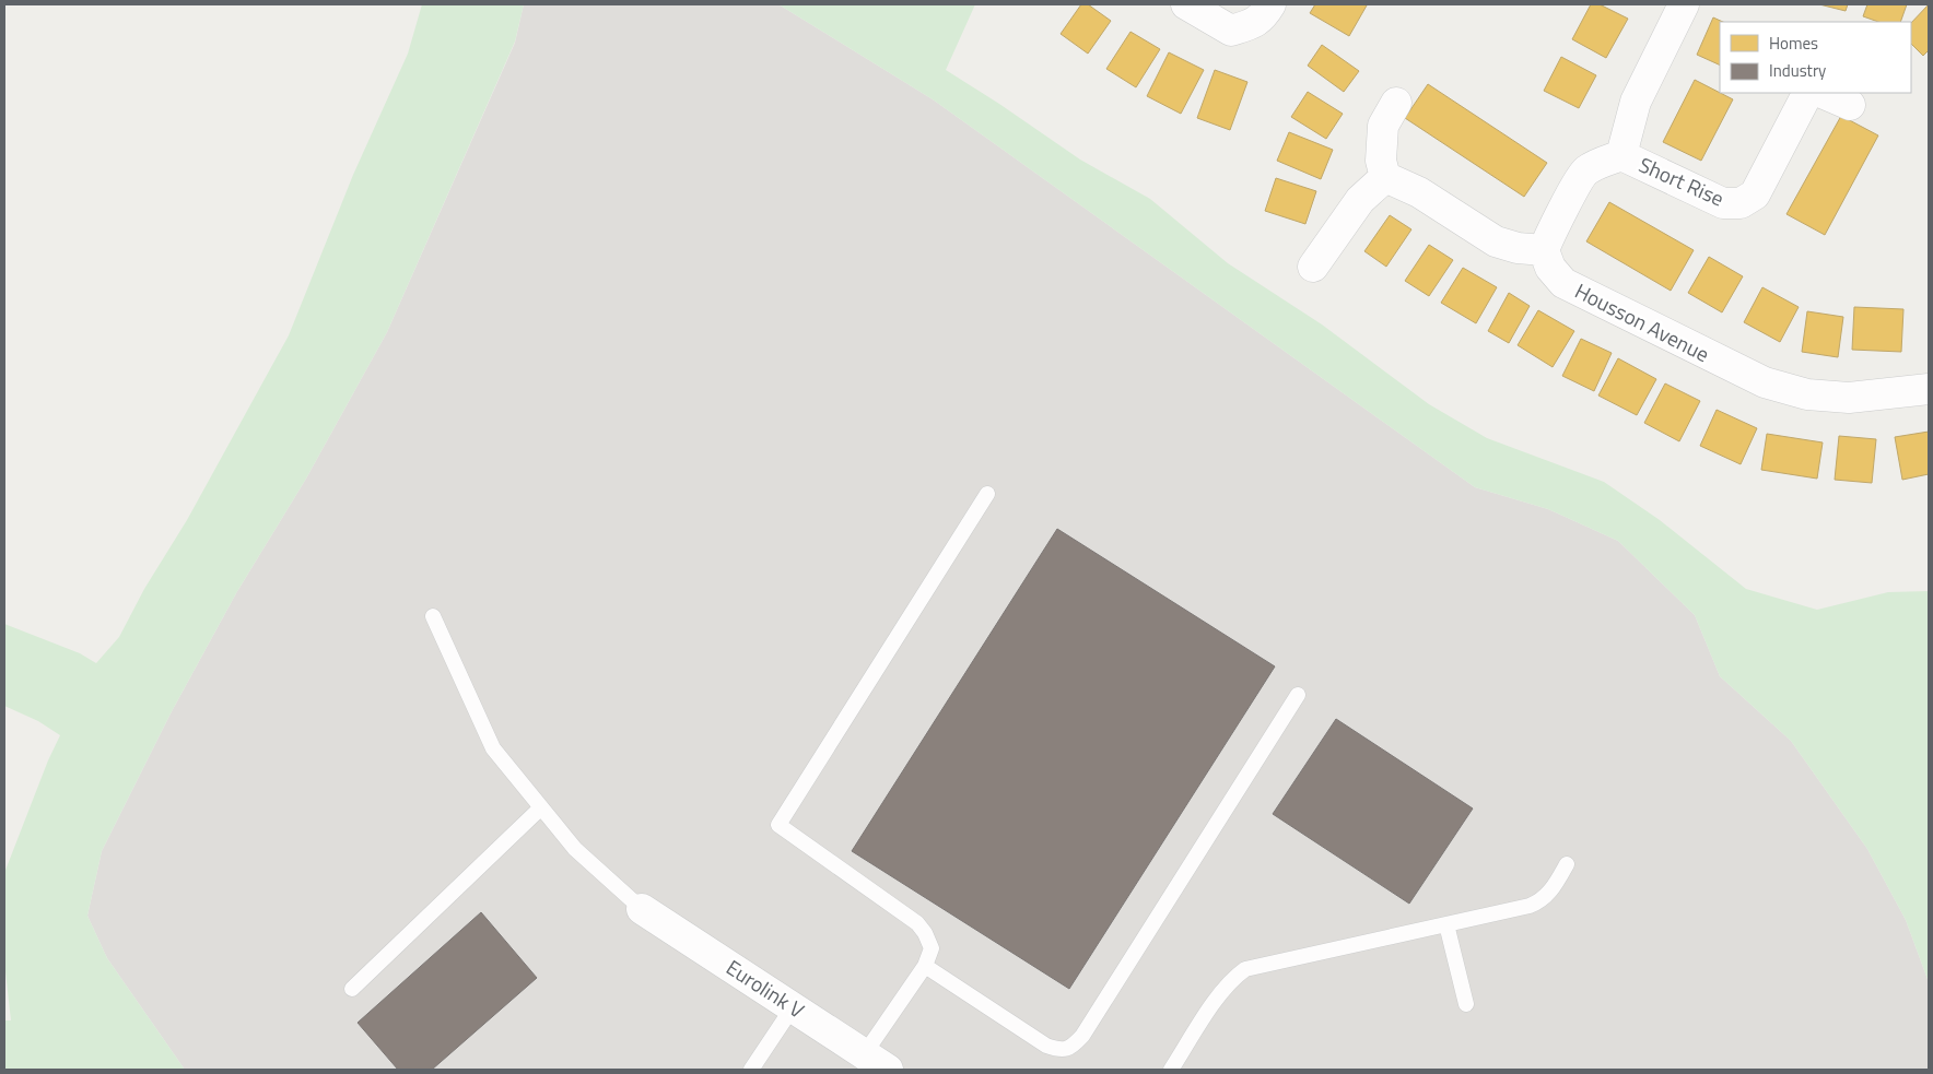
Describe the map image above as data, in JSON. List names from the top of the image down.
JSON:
{
  "streets": {
    "street": ["Short Rise", "Housson Avenue", "Eurolink V"]
  },
  "crossings": [
    ["Short Rise", "Housson Avenue"]
  ],
  "legend": ["Homes", "Industry"]
}
